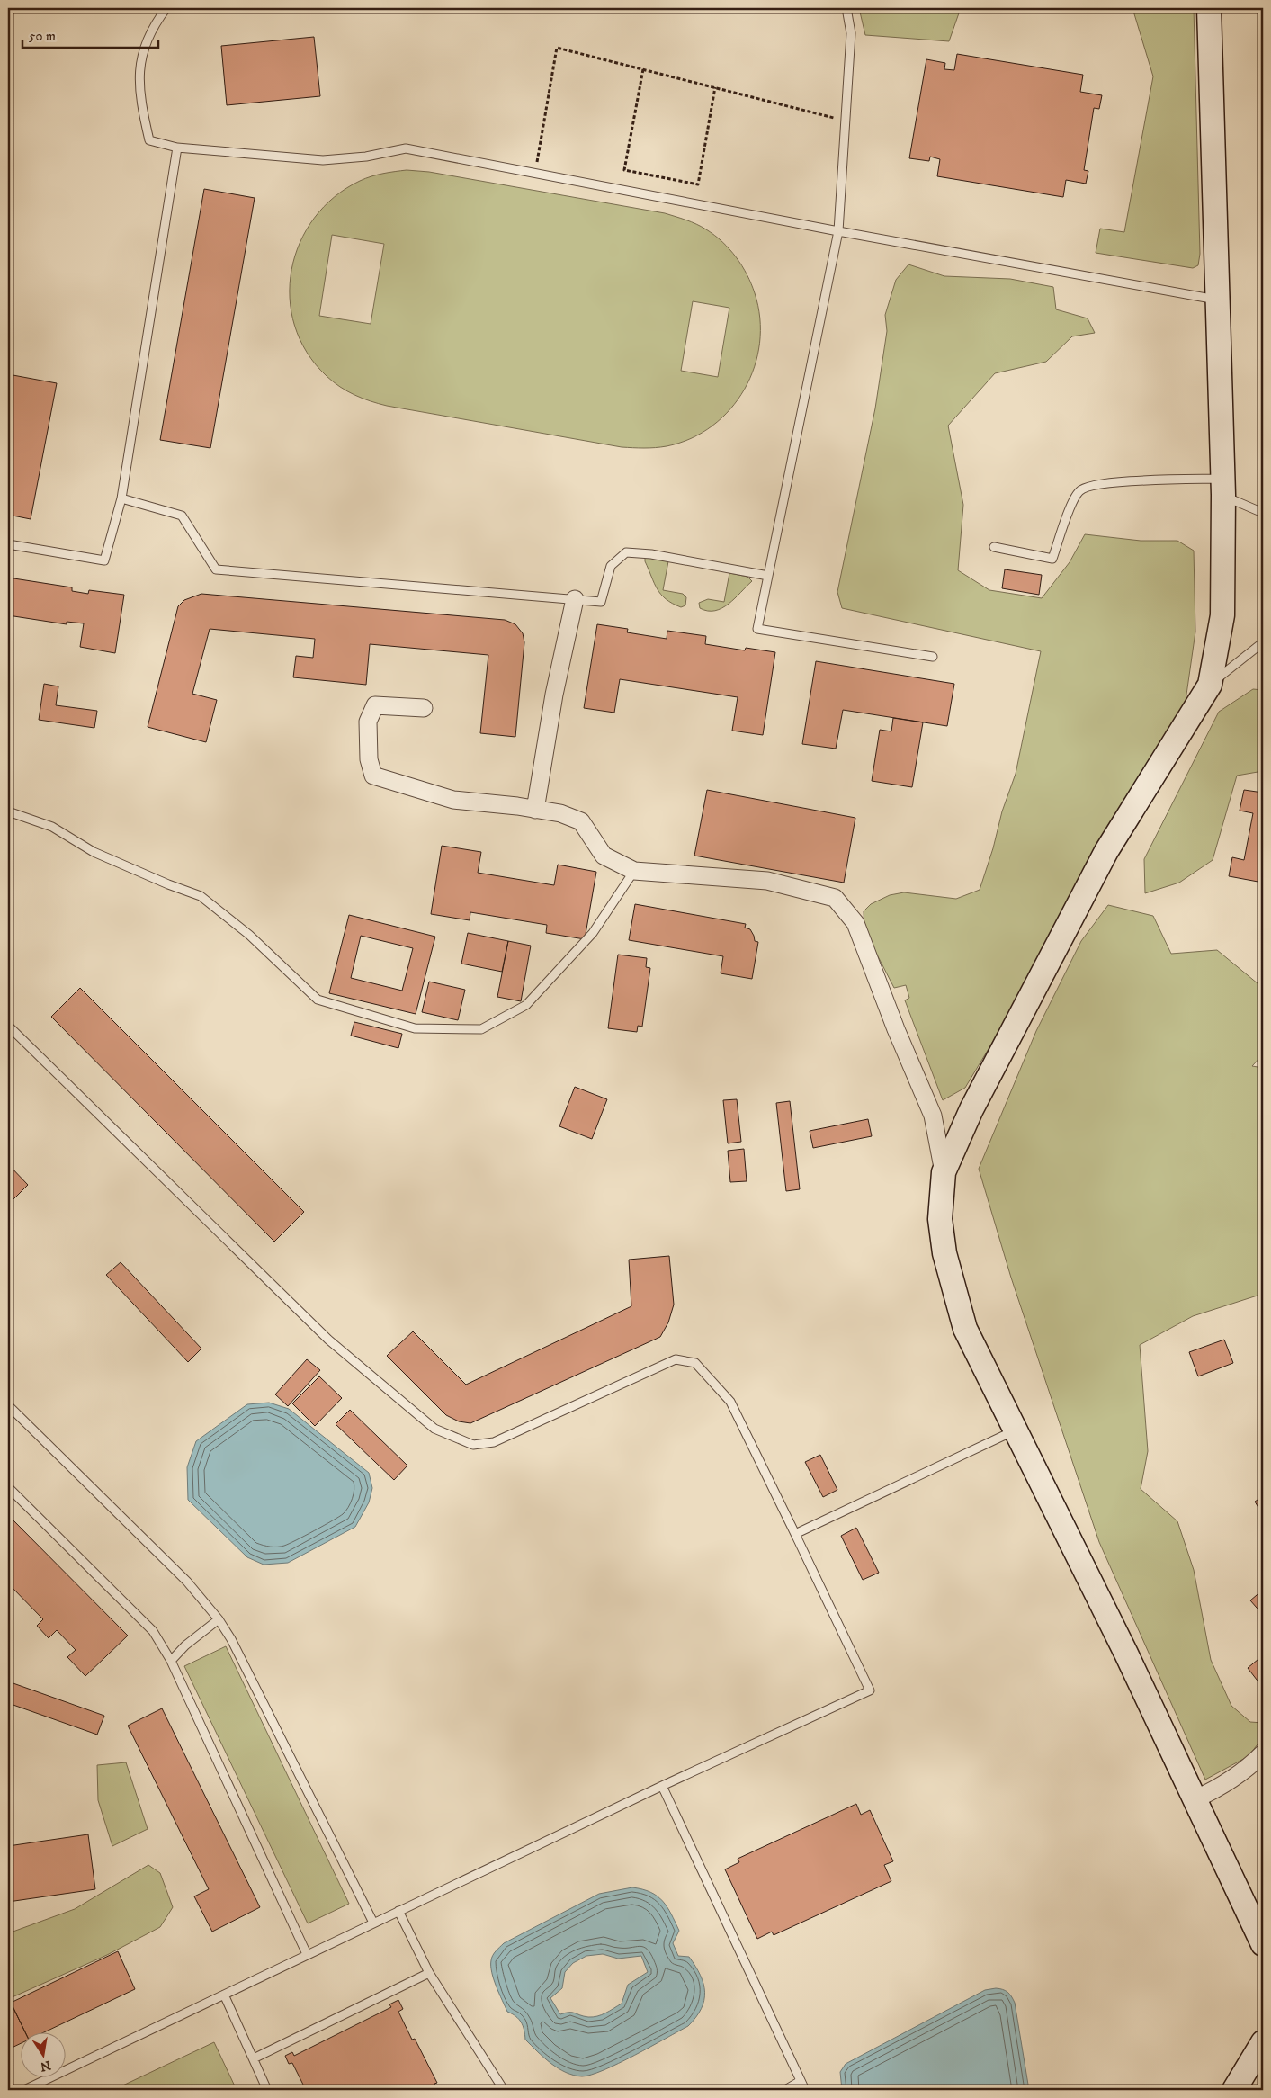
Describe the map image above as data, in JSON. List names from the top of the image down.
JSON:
{
  "scale_bar": "50 m",
  "north": "bottom"
}
